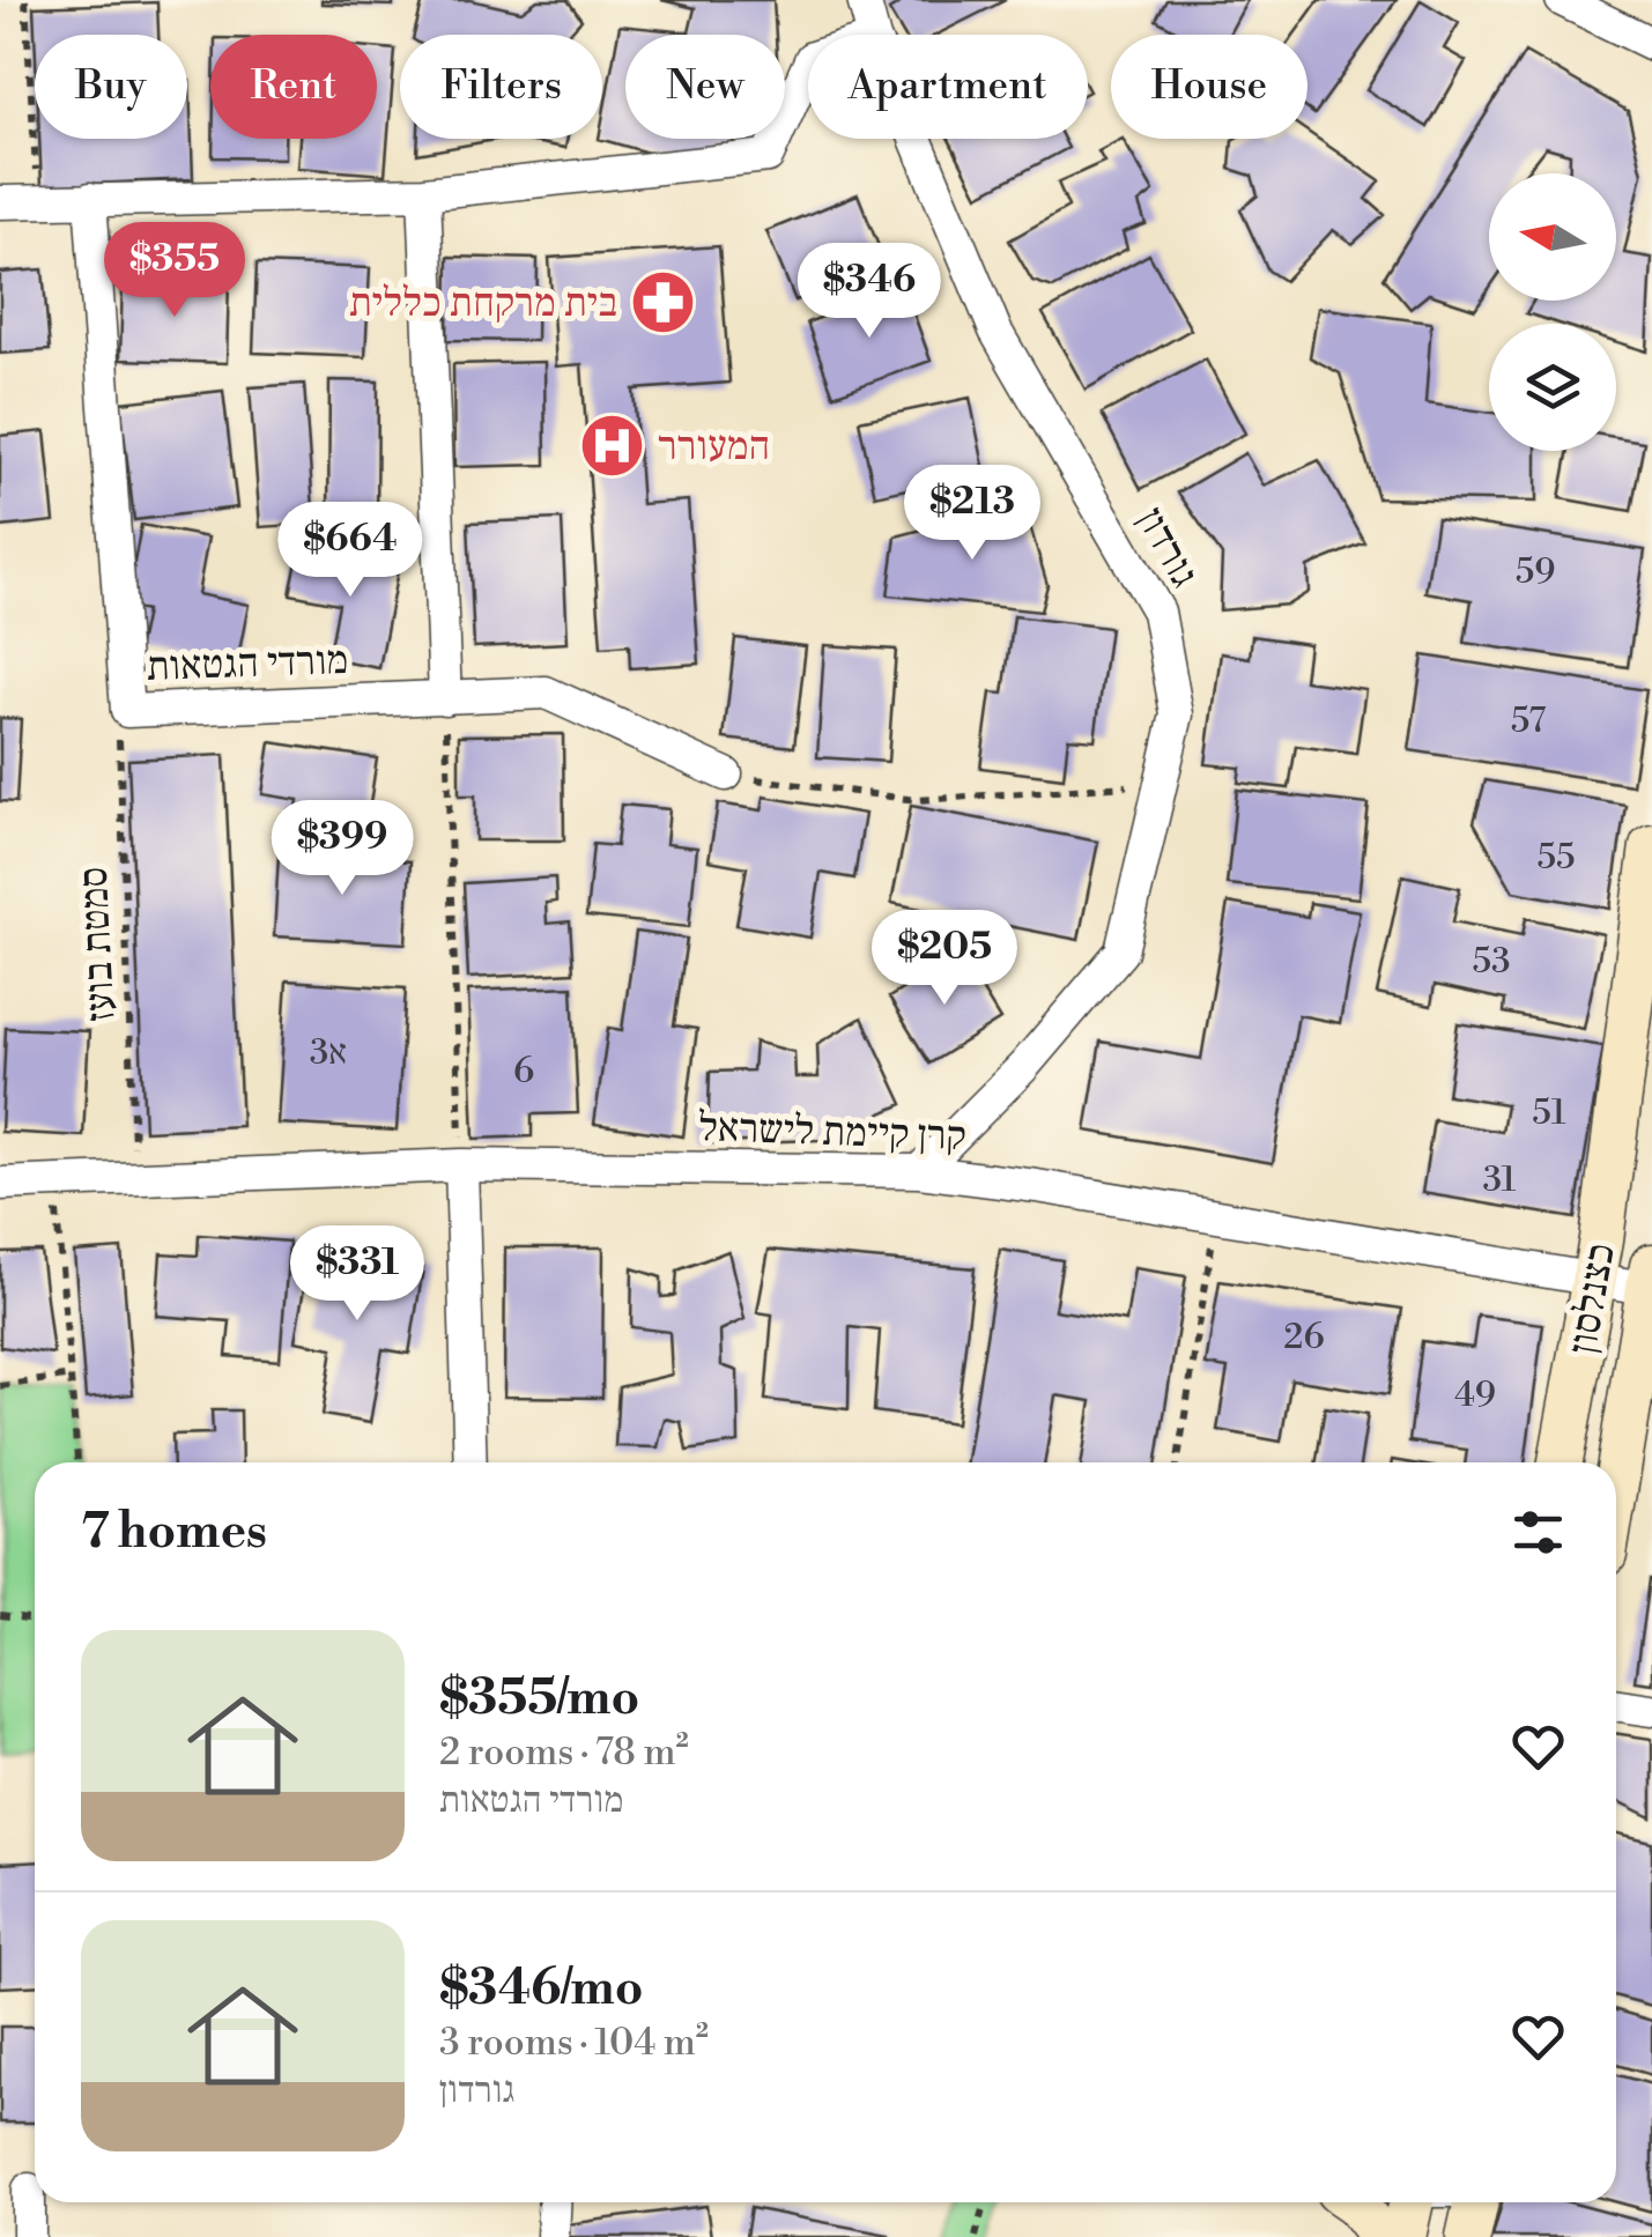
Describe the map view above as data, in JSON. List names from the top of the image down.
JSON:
{
  "streets": {
    "street": [
      "גורדון",
      "מורדי הגטאות",
      "קרן קיימת לישראל",
      "כצנלסון"
    ],
    "path": ["סמטת בועז"]
  },
  "crossings": [
    ["גורדון", "קרן קיימת לישראל"],
    ["מורדי הגטאות", "סמטת בועז"],
    ["סמטת בועז", "קרן קיימת לישראל"],
    ["קרן קיימת לישראל", "כצנלסון"]
  ],
  "places": {
    "pharmacy": ["בית מרקחת כללית"],
    "hospital": ["המעורר"]
  },
  "house_numbers": [
    "59",
    "57",
    "55",
    "53",
    "3א",
    "6",
    "51",
    "31",
    "26",
    "49"
  ],
  "north": "left",
  "page": {
    "chip": [
      "Buy",
      "Rent",
      "Filters",
      "New",
      "Apartment",
      "House"
    ],
    "price": [
      "$355",
      "$346",
      "$213",
      "$664",
      "$399",
      "$205",
      "$331"
    ],
    "heading": "7 homes",
    "list": [
      {
        "name": "$355/mo",
        "note": "2 rooms · 78 m² · מורדי הגטאות"
      },
      {
        "name": "$346/mo",
        "note": "3 rooms · 104 m² · גורדון"
      }
    ]
  }
}
